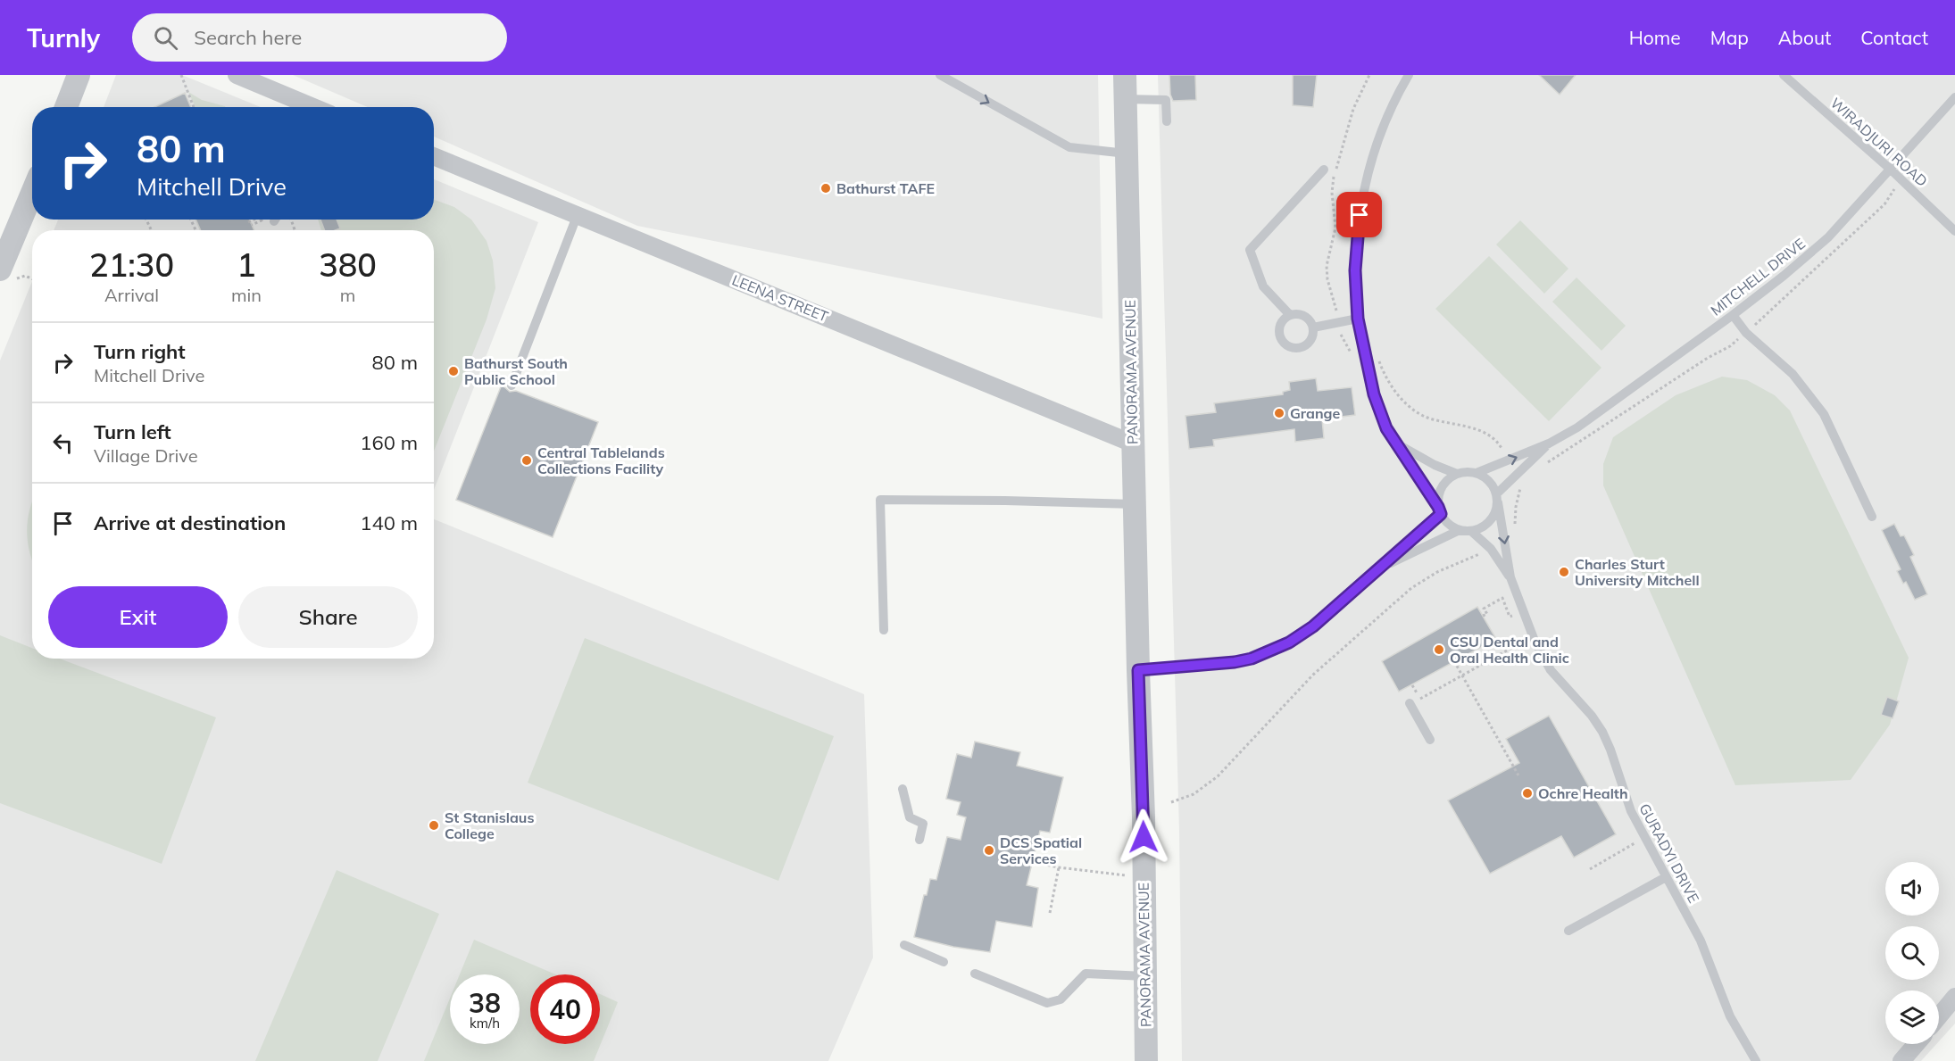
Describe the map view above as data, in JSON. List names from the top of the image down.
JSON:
{
  "streets": {
    "street": ["LEENA STREET", "PANORAMA AVENUE"],
    "lane": ["WIRADJURI ROAD", "MITCHELL DRIVE", "GURADYI DRIVE"]
  },
  "crossings": [
    ["WIRADJURI ROAD", "MITCHELL DRIVE"],
    ["MITCHELL DRIVE", "GURADYI DRIVE"],
    ["LEENA STREET", "PANORAMA AVENUE"]
  ],
  "places": [
    "Bathurst TAFE",
    "Bathurst South Public School",
    "Grange",
    "Central Tablelands Collections Facility",
    "Charles Sturt University Mitchell",
    "CSU Dental and Oral Health Clinic",
    "Ochre Health",
    "St Stanislaus College",
    "DCS Spatial Services"
  ],
  "page": {
    "header": "Turnly",
    "search": "Search here",
    "nav": [
      "Home",
      "Map",
      "About",
      "Contact"
    ],
    "turn": ["80 m", "Mitchell Drive"],
    "eta": [
      "21:30",
      "Arrival",
      "1",
      "min",
      "380",
      "m"
    ],
    "list": [
      {
        "name": "Turn right",
        "note": "Mitchell Drive",
        "value": "80 m"
      },
      {
        "name": "Turn left",
        "note": "Village Drive",
        "value": "160 m"
      },
      {
        "name": "Arrive at destination",
        "value": "140 m"
      }
    ],
    "buttons": ["Exit", "Share"],
    "speed": "38 km/h",
    "limit": "40"
  }
}
